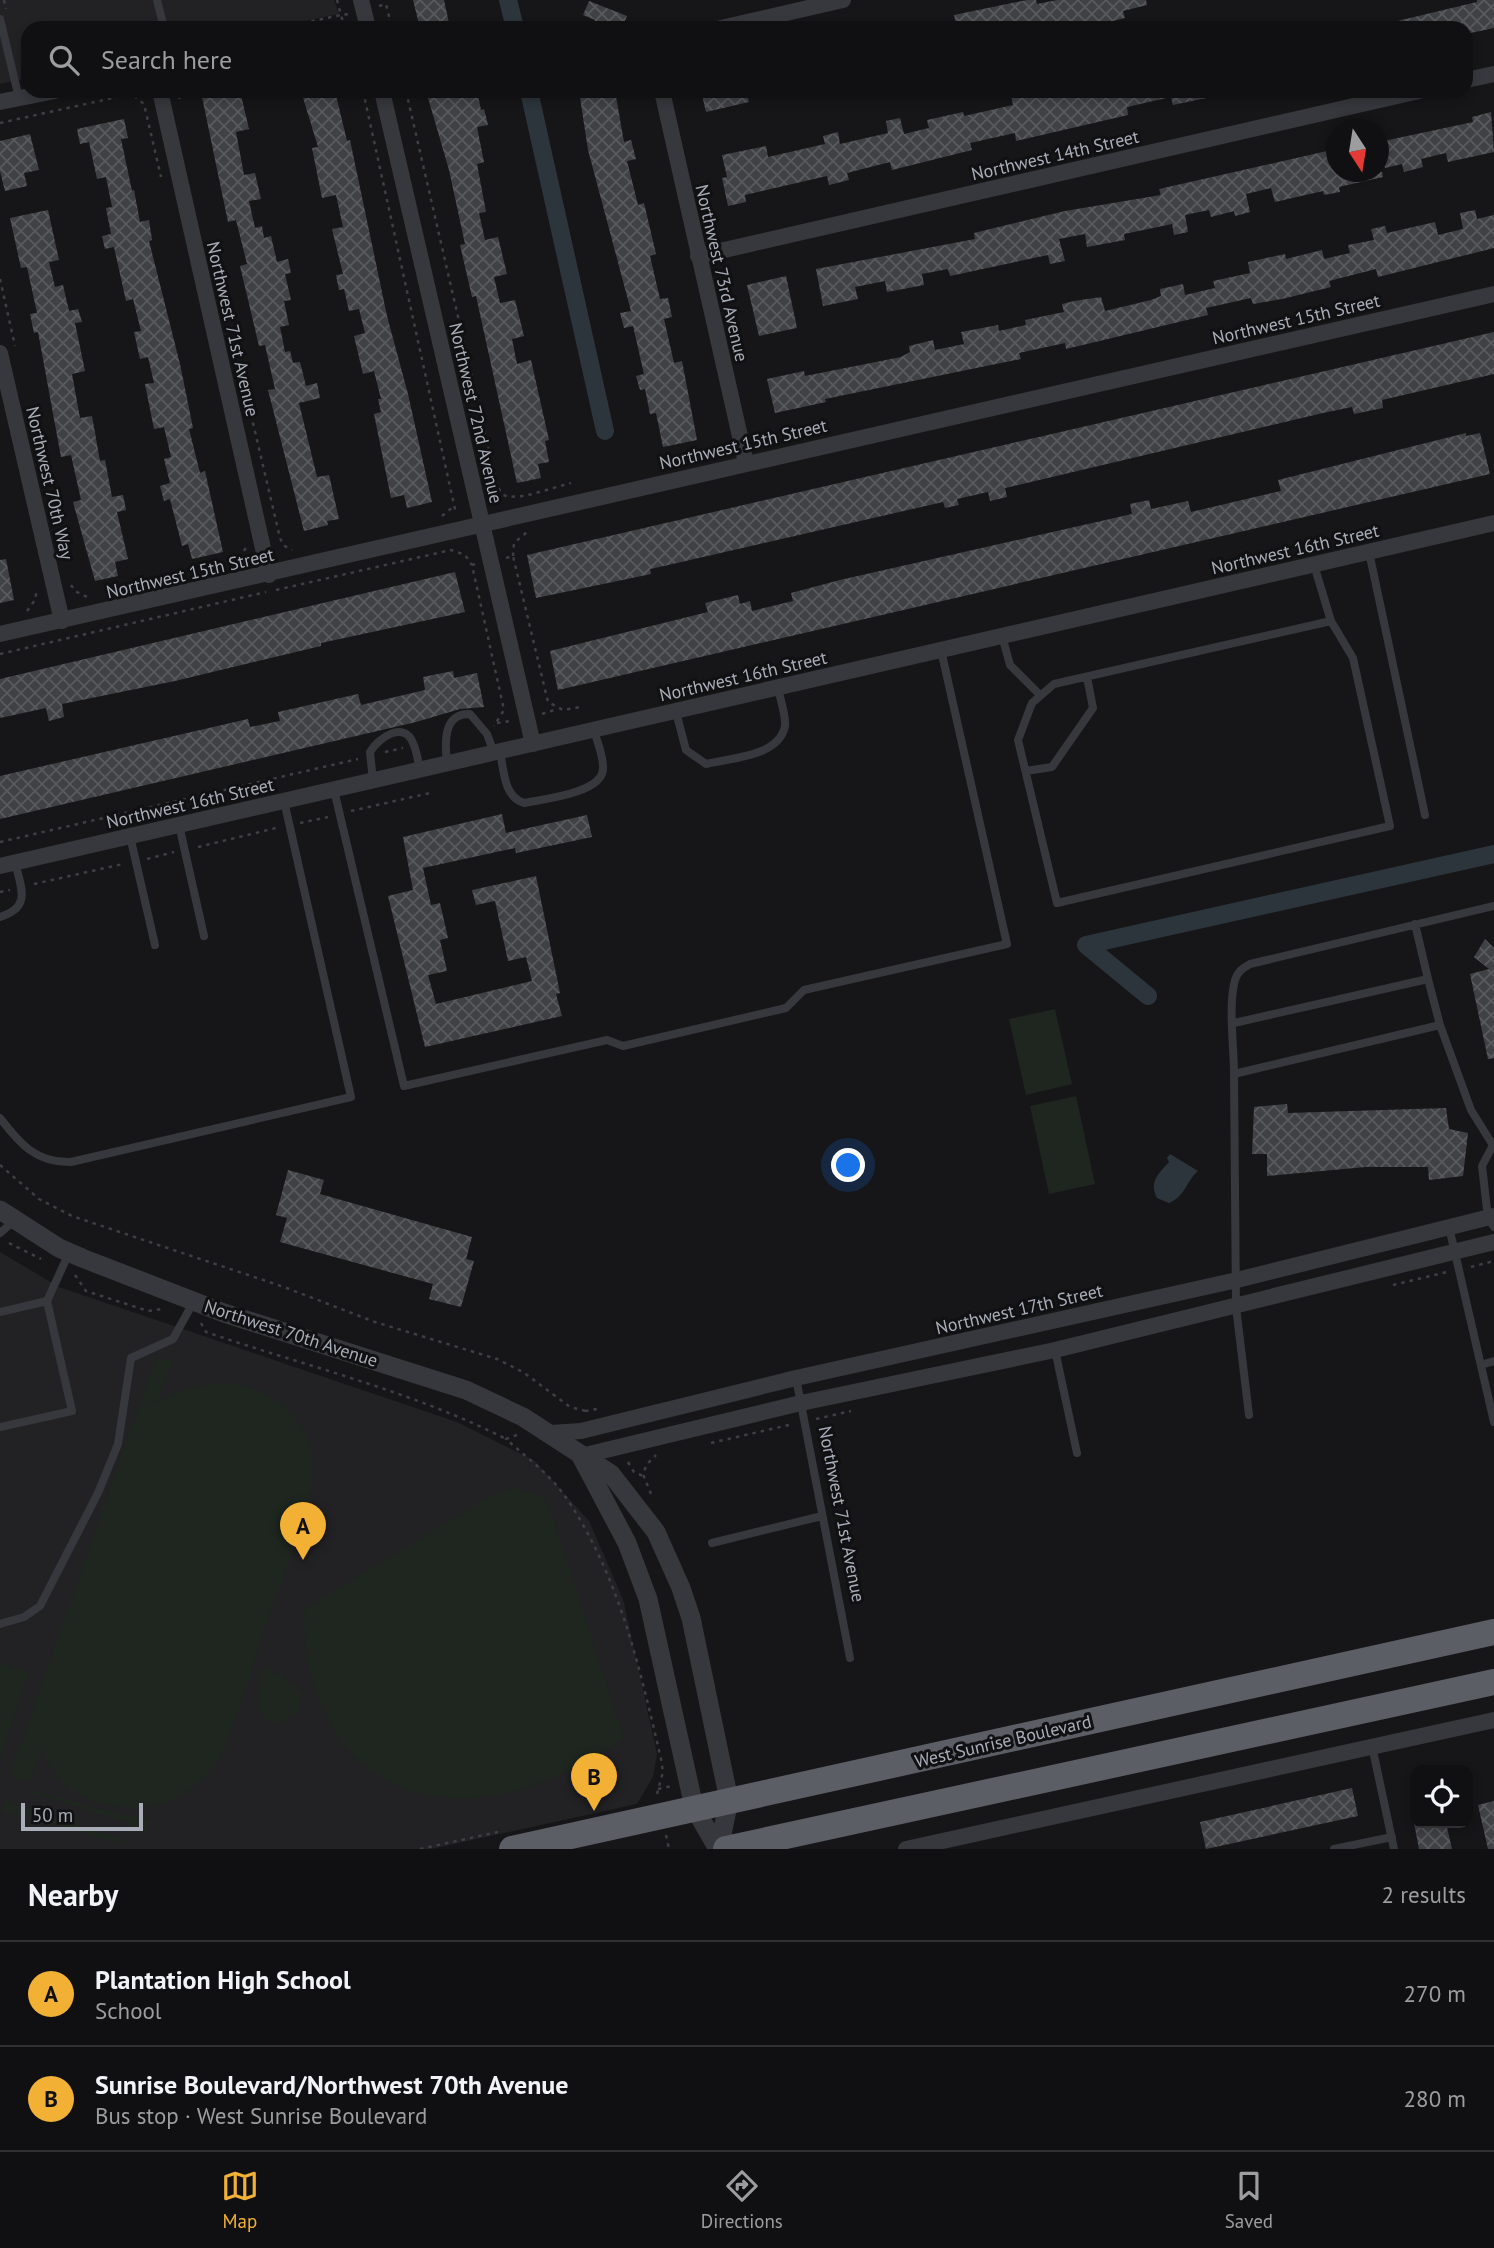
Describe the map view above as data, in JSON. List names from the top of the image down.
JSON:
{
  "streets": {
    "highway": ["West Sunrise Boulevard"],
    "street": [
      "Northwest 14th Street",
      "Northwest 73rd Avenue",
      "Northwest 15th Street",
      "Northwest 71st Avenue",
      "Northwest 72nd Avenue",
      "Northwest 70th Way",
      "Northwest 16th Street",
      "Northwest 17th Street",
      "Northwest 70th Avenue"
    ]
  },
  "crossings": [
    ["Northwest 14th Street", "Northwest 73rd Avenue"],
    ["Northwest 73rd Avenue", "Northwest 15th Street"],
    ["Northwest 15th Street", "Northwest 71st Avenue"],
    ["Northwest 15th Street", "Northwest 72nd Avenue"],
    ["Northwest 15th Street", "Northwest 70th Way"],
    ["Northwest 71st Avenue", "Northwest 17th Street"],
    ["Northwest 72nd Avenue", "Northwest 16th Street"],
    ["Northwest 17th Street", "Northwest 70th Avenue"],
    ["Northwest 70th Avenue", "West Sunrise Boulevard"]
  ],
  "scale_bar": "50 m",
  "north": "bottom",
  "page": {
    "search": "Search here",
    "pins": ["A", "B"],
    "scale": "50 m",
    "heading": ["Nearby", "2 results"],
    "list": [
      {
        "mark": "A",
        "name": "Plantation High School",
        "note": "School",
        "value": "270 m"
      },
      {
        "mark": "B",
        "name": "Sunrise Boulevard/Northwest 70th Avenue",
        "note": "Bus stop · West Sunrise Boulevard",
        "value": "280 m"
      }
    ],
    "nav": ["Map", "Directions", "Saved"]
  }
}
